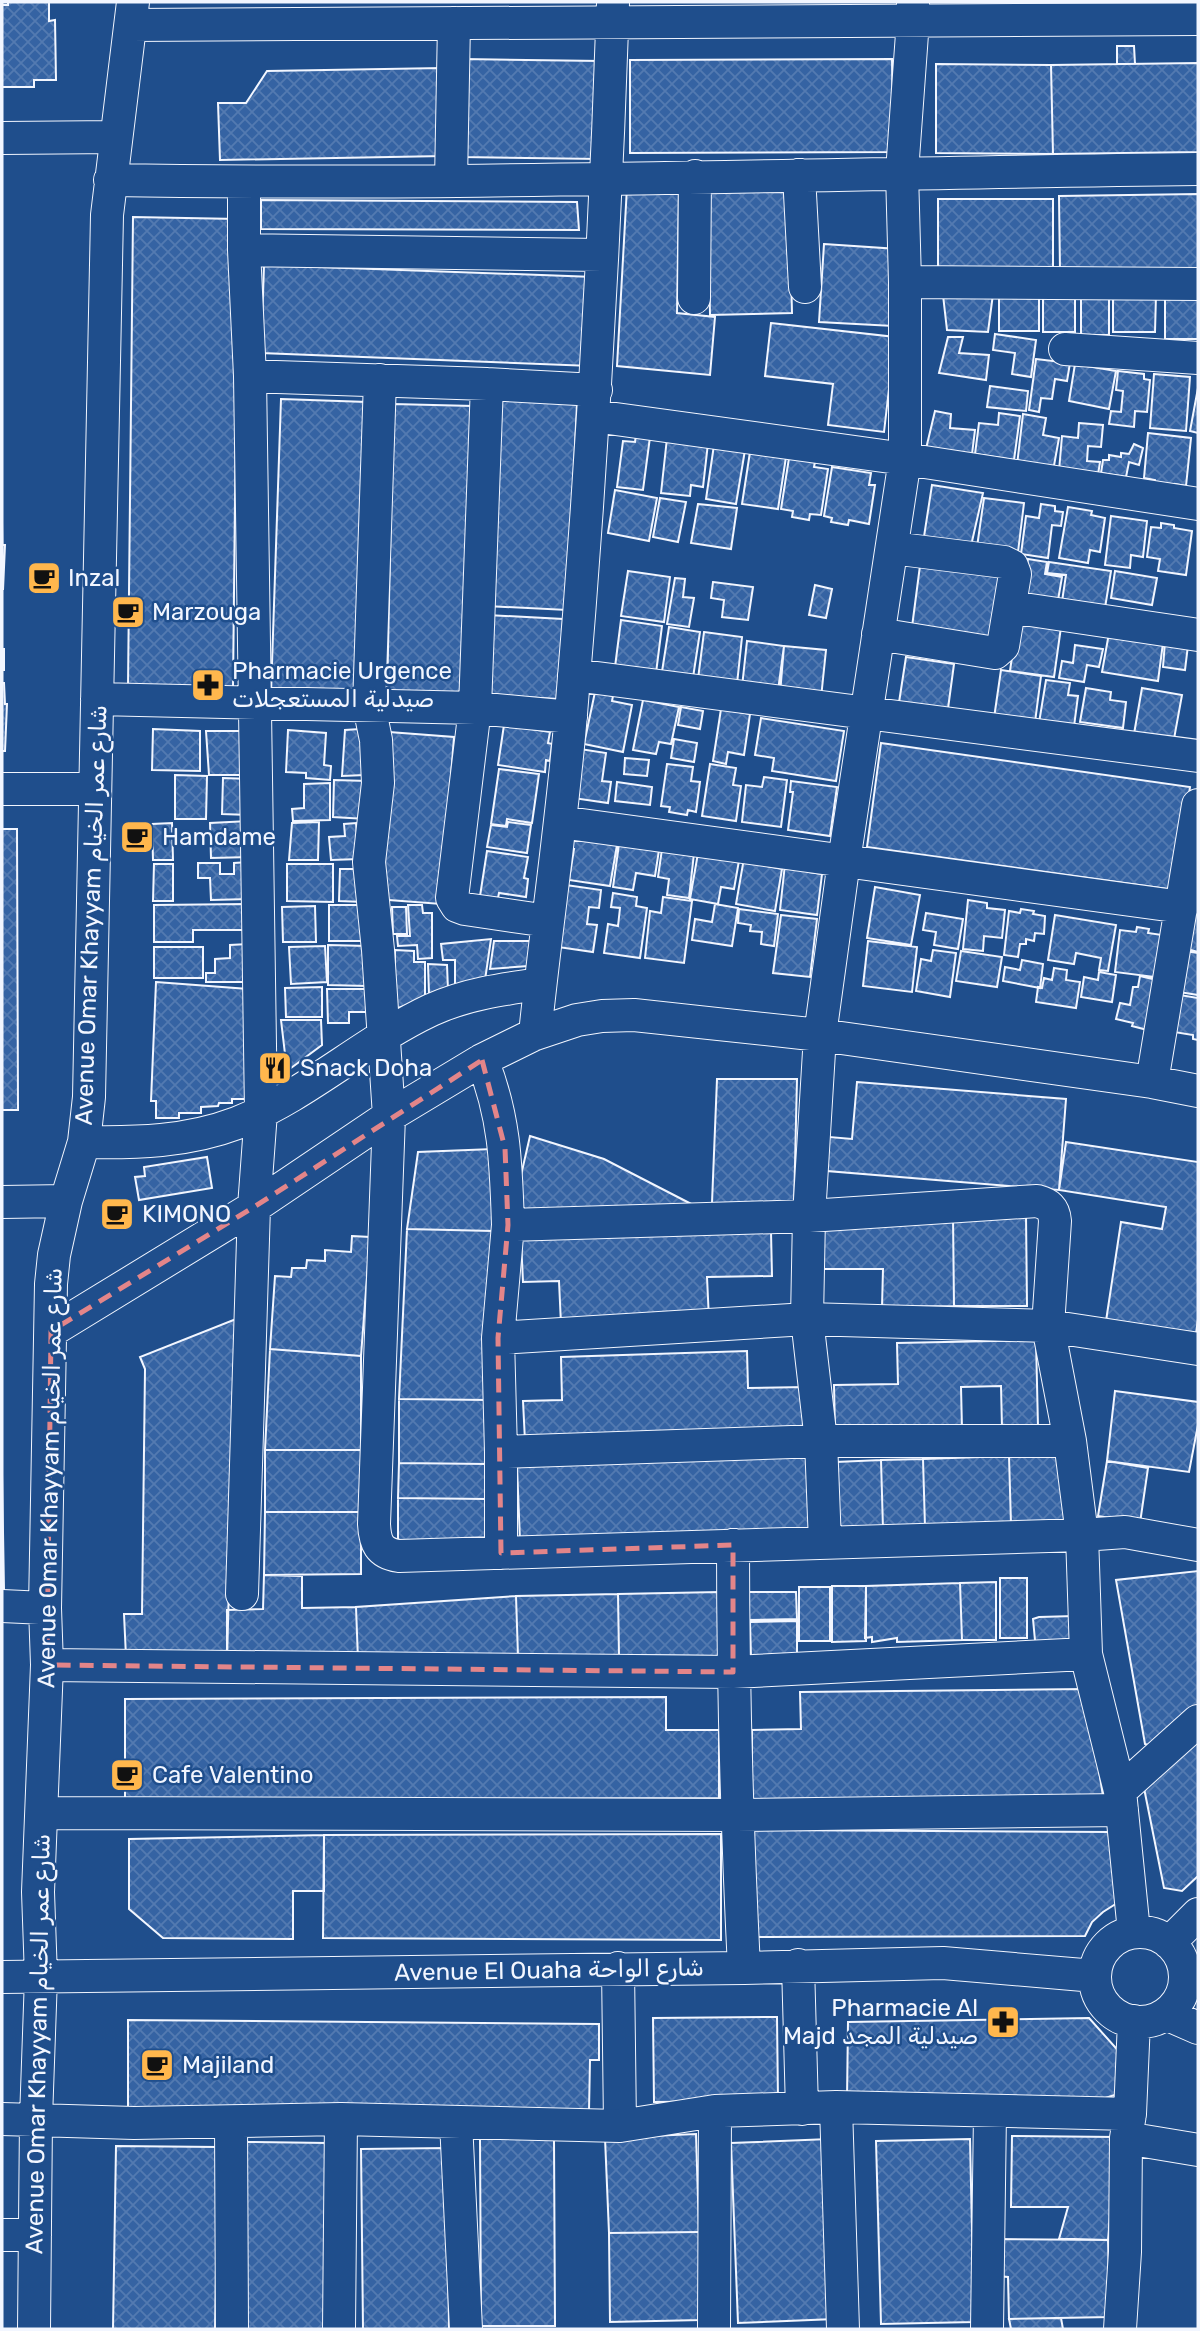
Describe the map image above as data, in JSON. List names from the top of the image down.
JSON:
{
  "streets": {
    "street": ["Avenue Omar Khayyam شارع عمر الخيام", "Avenue El Ouaha شارع الواحة"]
  },
  "crossings": [
    ["Avenue Omar Khayyam شارع عمر الخيام", "Avenue El Ouaha شارع الواحة"]
  ],
  "places": {
    "cafe": [
      "Inzal",
      "Marzouga",
      "Hamdame",
      "KIMONO",
      "Cafe Valentino",
      "Majiland"
    ],
    "pharmacy": ["Pharmacie Urgence صيدلية المستعجلات", "Pharmacie Al Majd صيدلية المجد"],
    "restaurant": ["Snack Doha"]
  }
}
